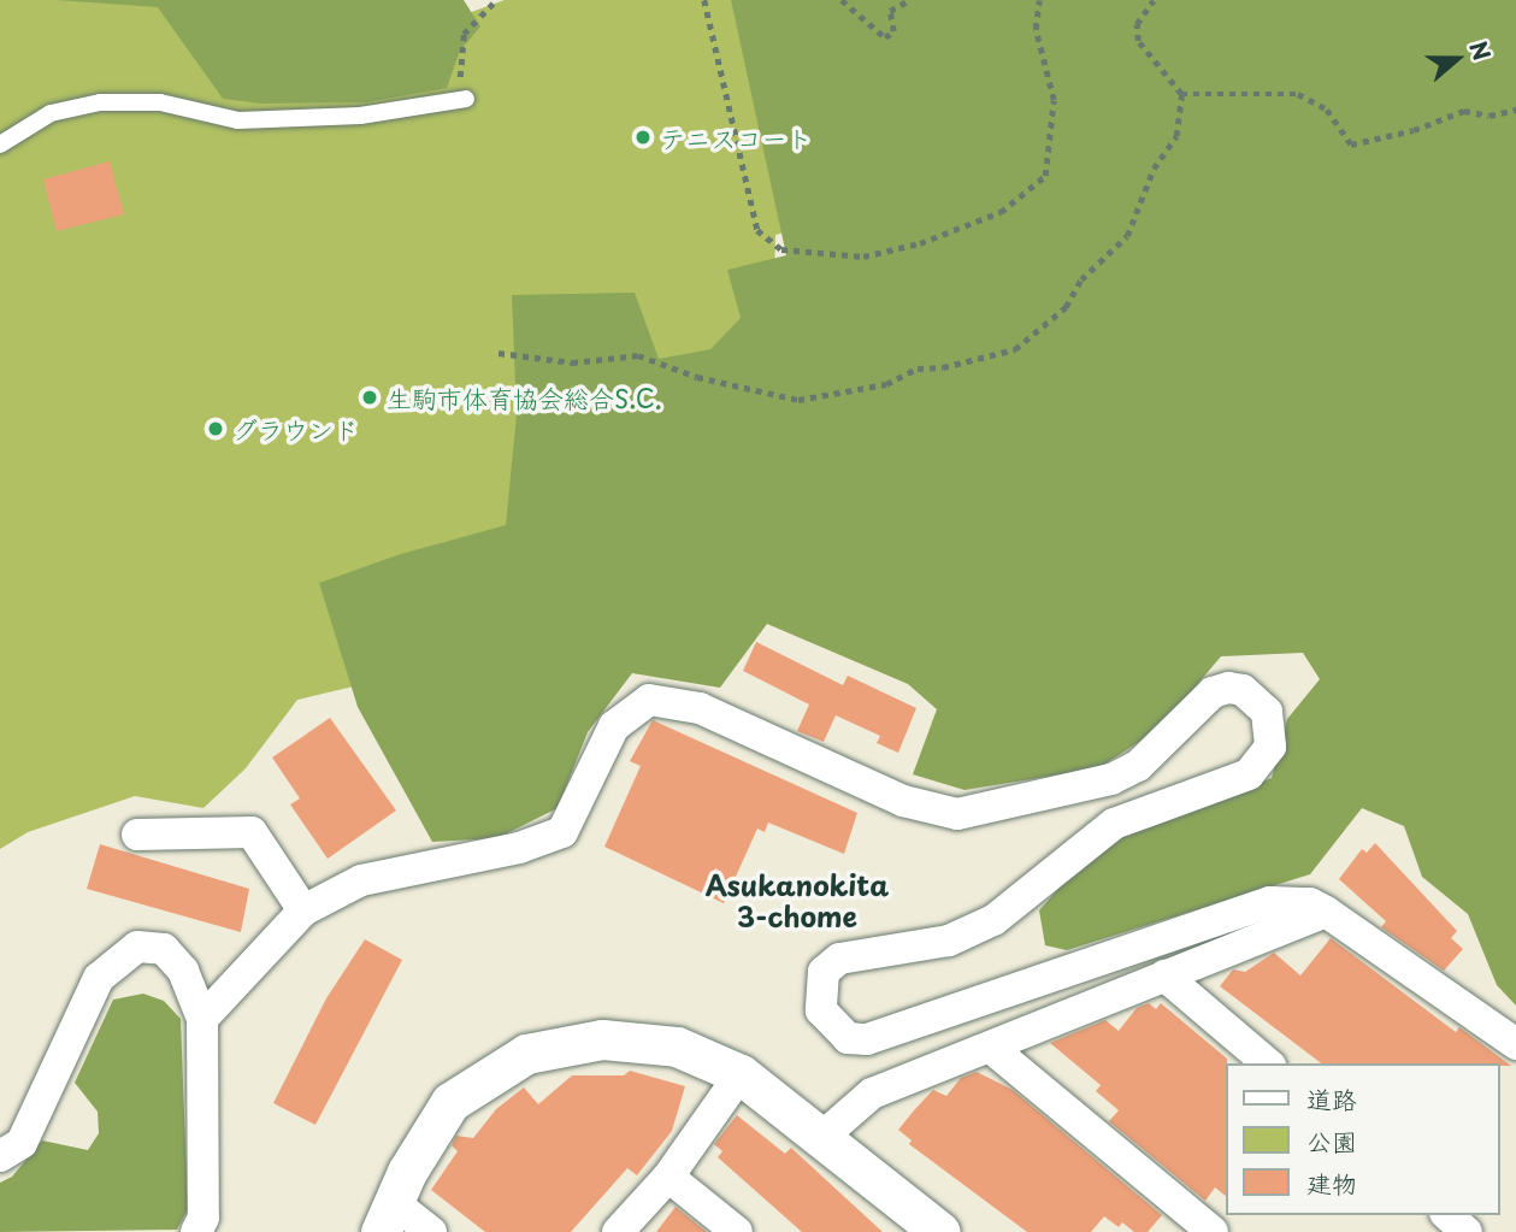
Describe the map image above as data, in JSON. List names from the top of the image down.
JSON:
{
  "districts": ["Asukanokita 3-chome"],
  "places": ["テニスコート", "生駒市体育協会総合S.C.", "グラウンド"],
  "legend": ["道路", "公園", "建物"],
  "north": "right"
}
